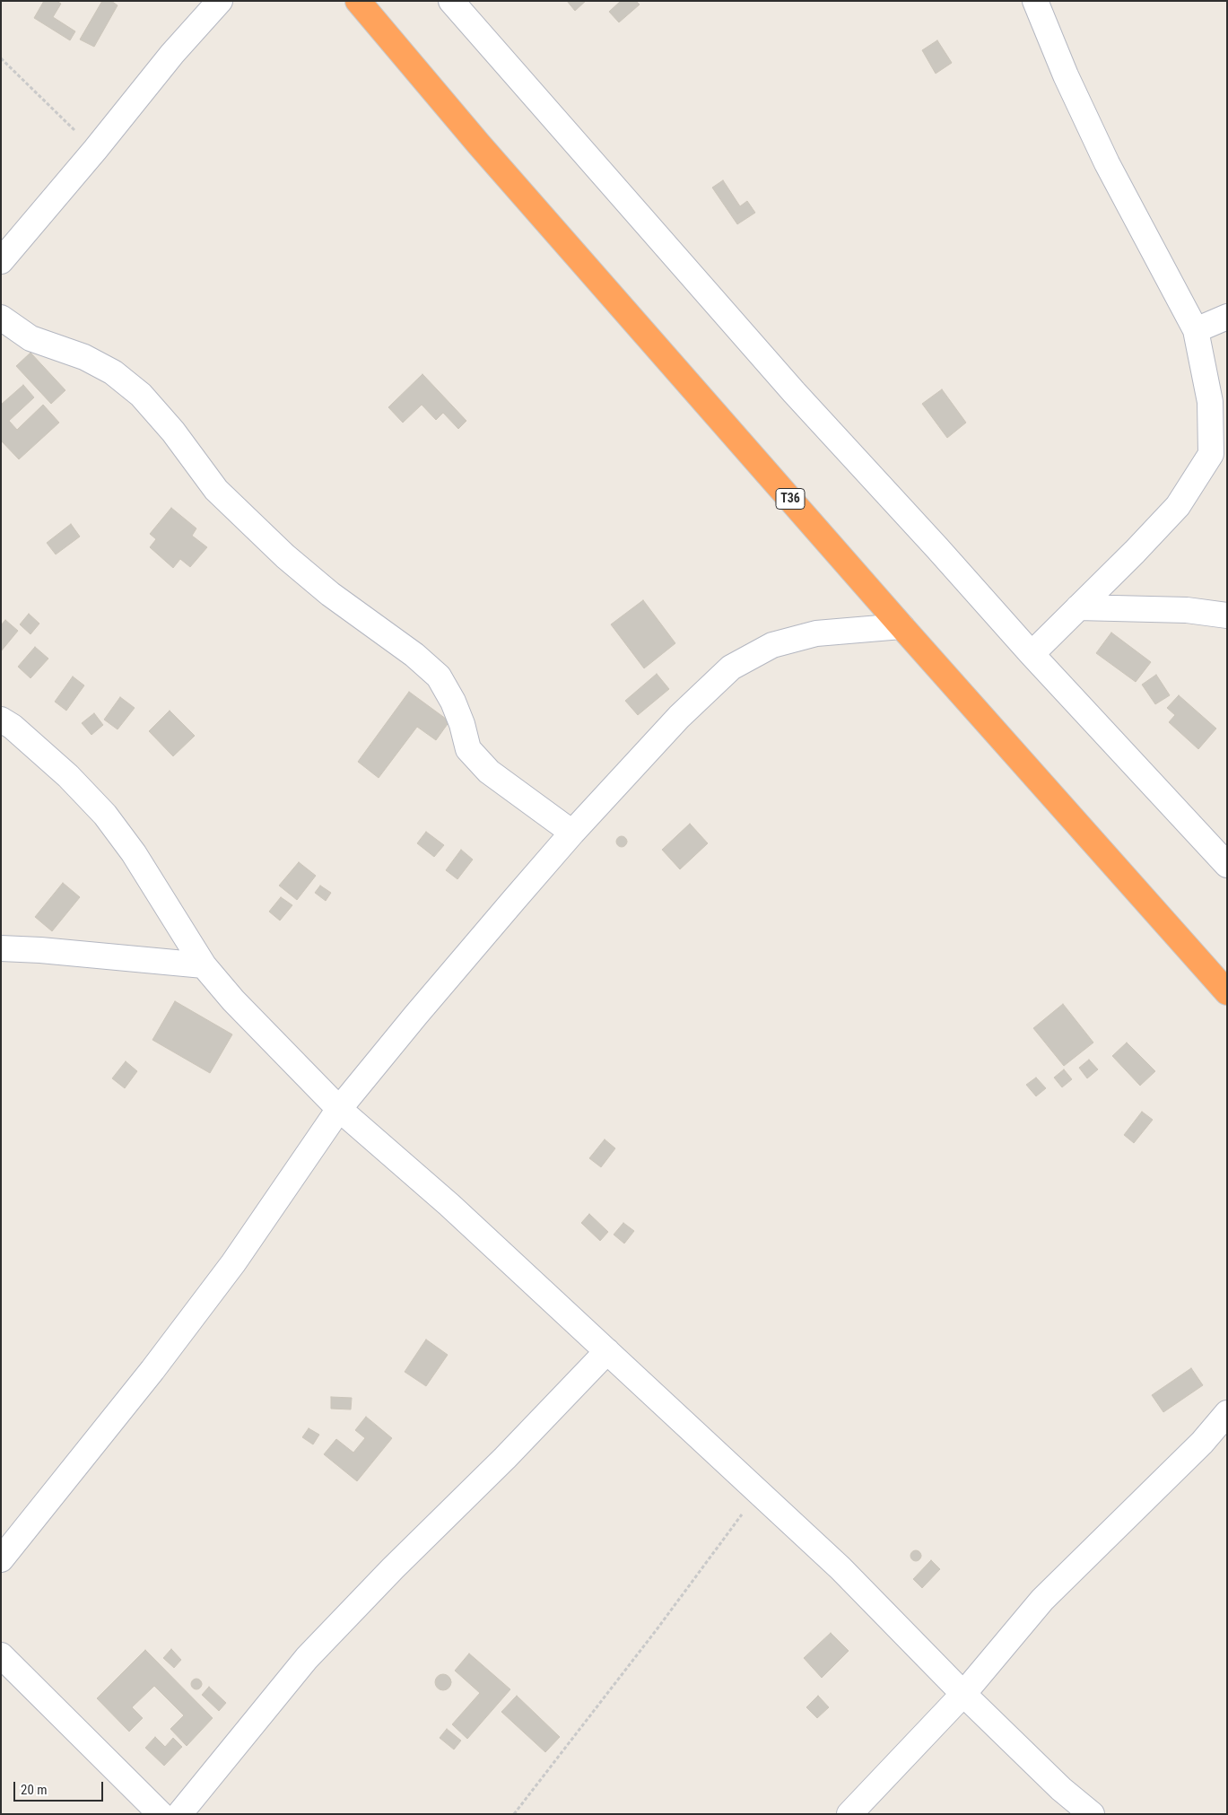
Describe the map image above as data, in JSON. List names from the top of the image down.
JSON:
{
  "streets": {
    "highway": ["T36"]
  },
  "scale_bar": "20 m"
}
